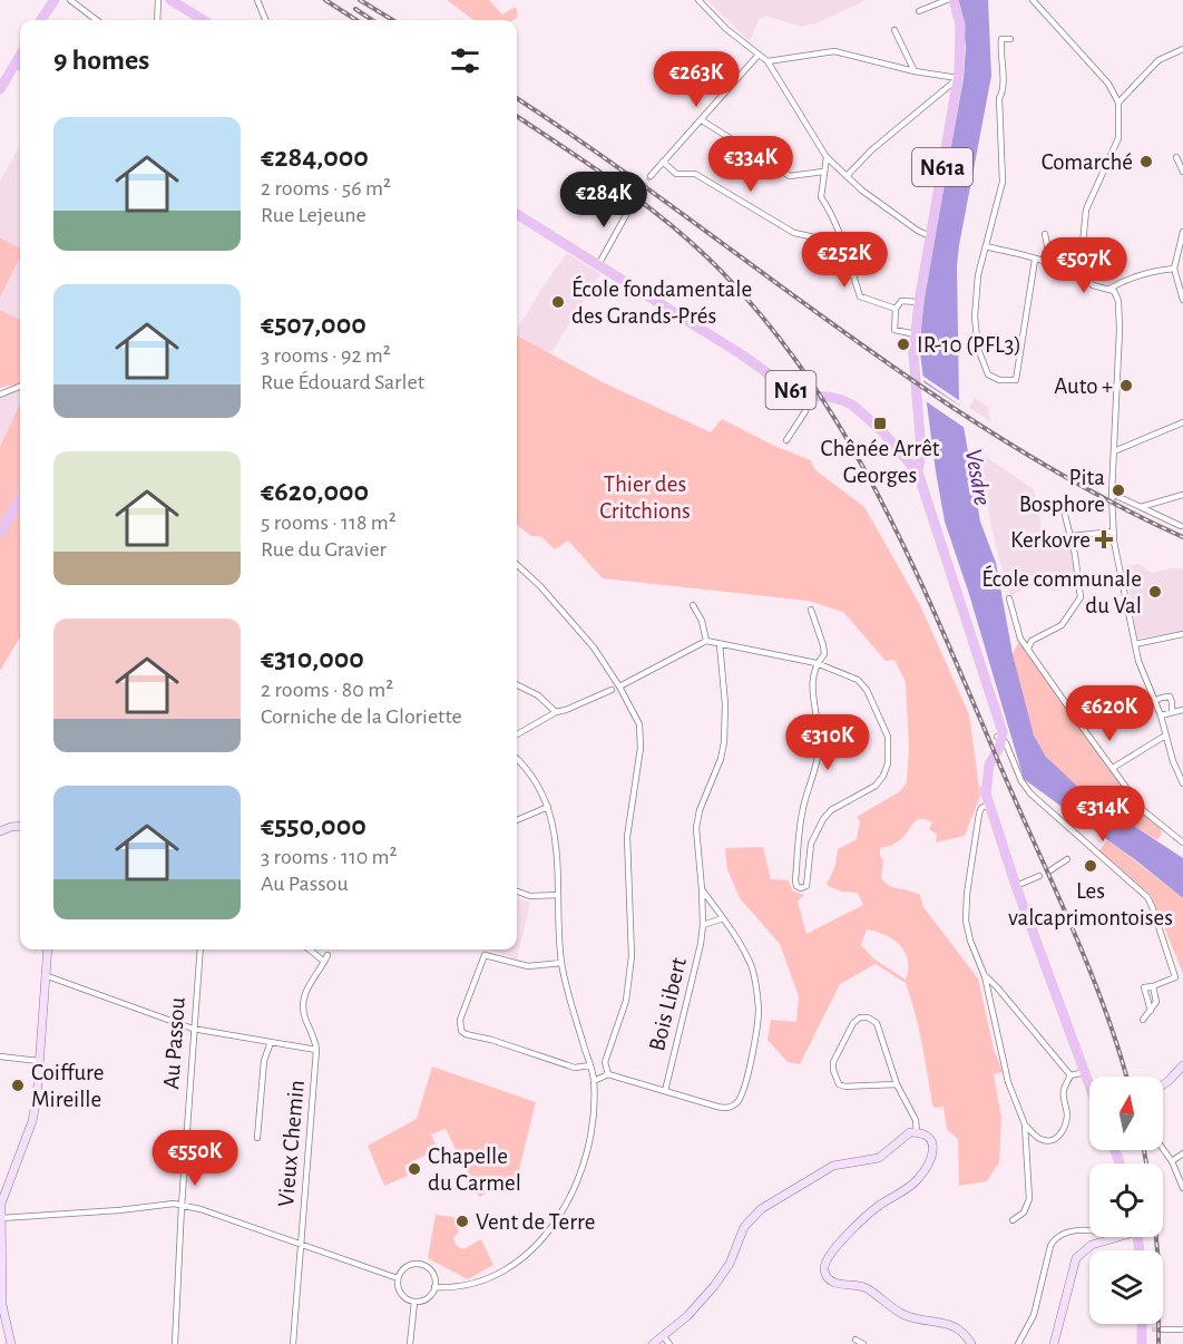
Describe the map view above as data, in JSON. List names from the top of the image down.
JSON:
{
  "streets": {
    "main road": ["N61a", "N61"],
    "street": ["Bois Libert", "Au Passou", "Vieux Chemin"]
  },
  "water": ["Vesdre"],
  "parks": ["Thier des Critchions"],
  "places": {
    "other": [
      "Comarché",
      "École fondamentale des Grands-Prés",
      "IR-10 (PFL3)",
      "Auto +",
      "Pita Bosphore",
      "École communale du Val",
      "Les valcaprimontoises",
      "Coiffure Mireille",
      "Chapelle du Carmel",
      "Vent de Terre"
    ],
    "transit": ["Chênée Arrêt Georges"],
    "health": ["Kerkovre"]
  },
  "north": "top",
  "page": {
    "heading": "9 homes",
    "price": [
      "€263K",
      "€334K",
      "€284K",
      "€252K",
      "€507K",
      "€620K",
      "€310K",
      "€314K",
      "€550K"
    ],
    "list": [
      {
        "name": "€284,000",
        "note": "2 rooms · 56 m² · Rue Lejeune"
      },
      {
        "name": "€507,000",
        "note": "3 rooms · 92 m² · Rue Édouard Sarlet"
      },
      {
        "name": "€620,000",
        "note": "5 rooms · 118 m² · Rue du Gravier"
      },
      {
        "name": "€310,000",
        "note": "2 rooms · 80 m² · Corniche de la Gloriette"
      },
      {
        "name": "€550,000",
        "note": "3 rooms · 110 m² · Au Passou"
      }
    ]
  }
}
